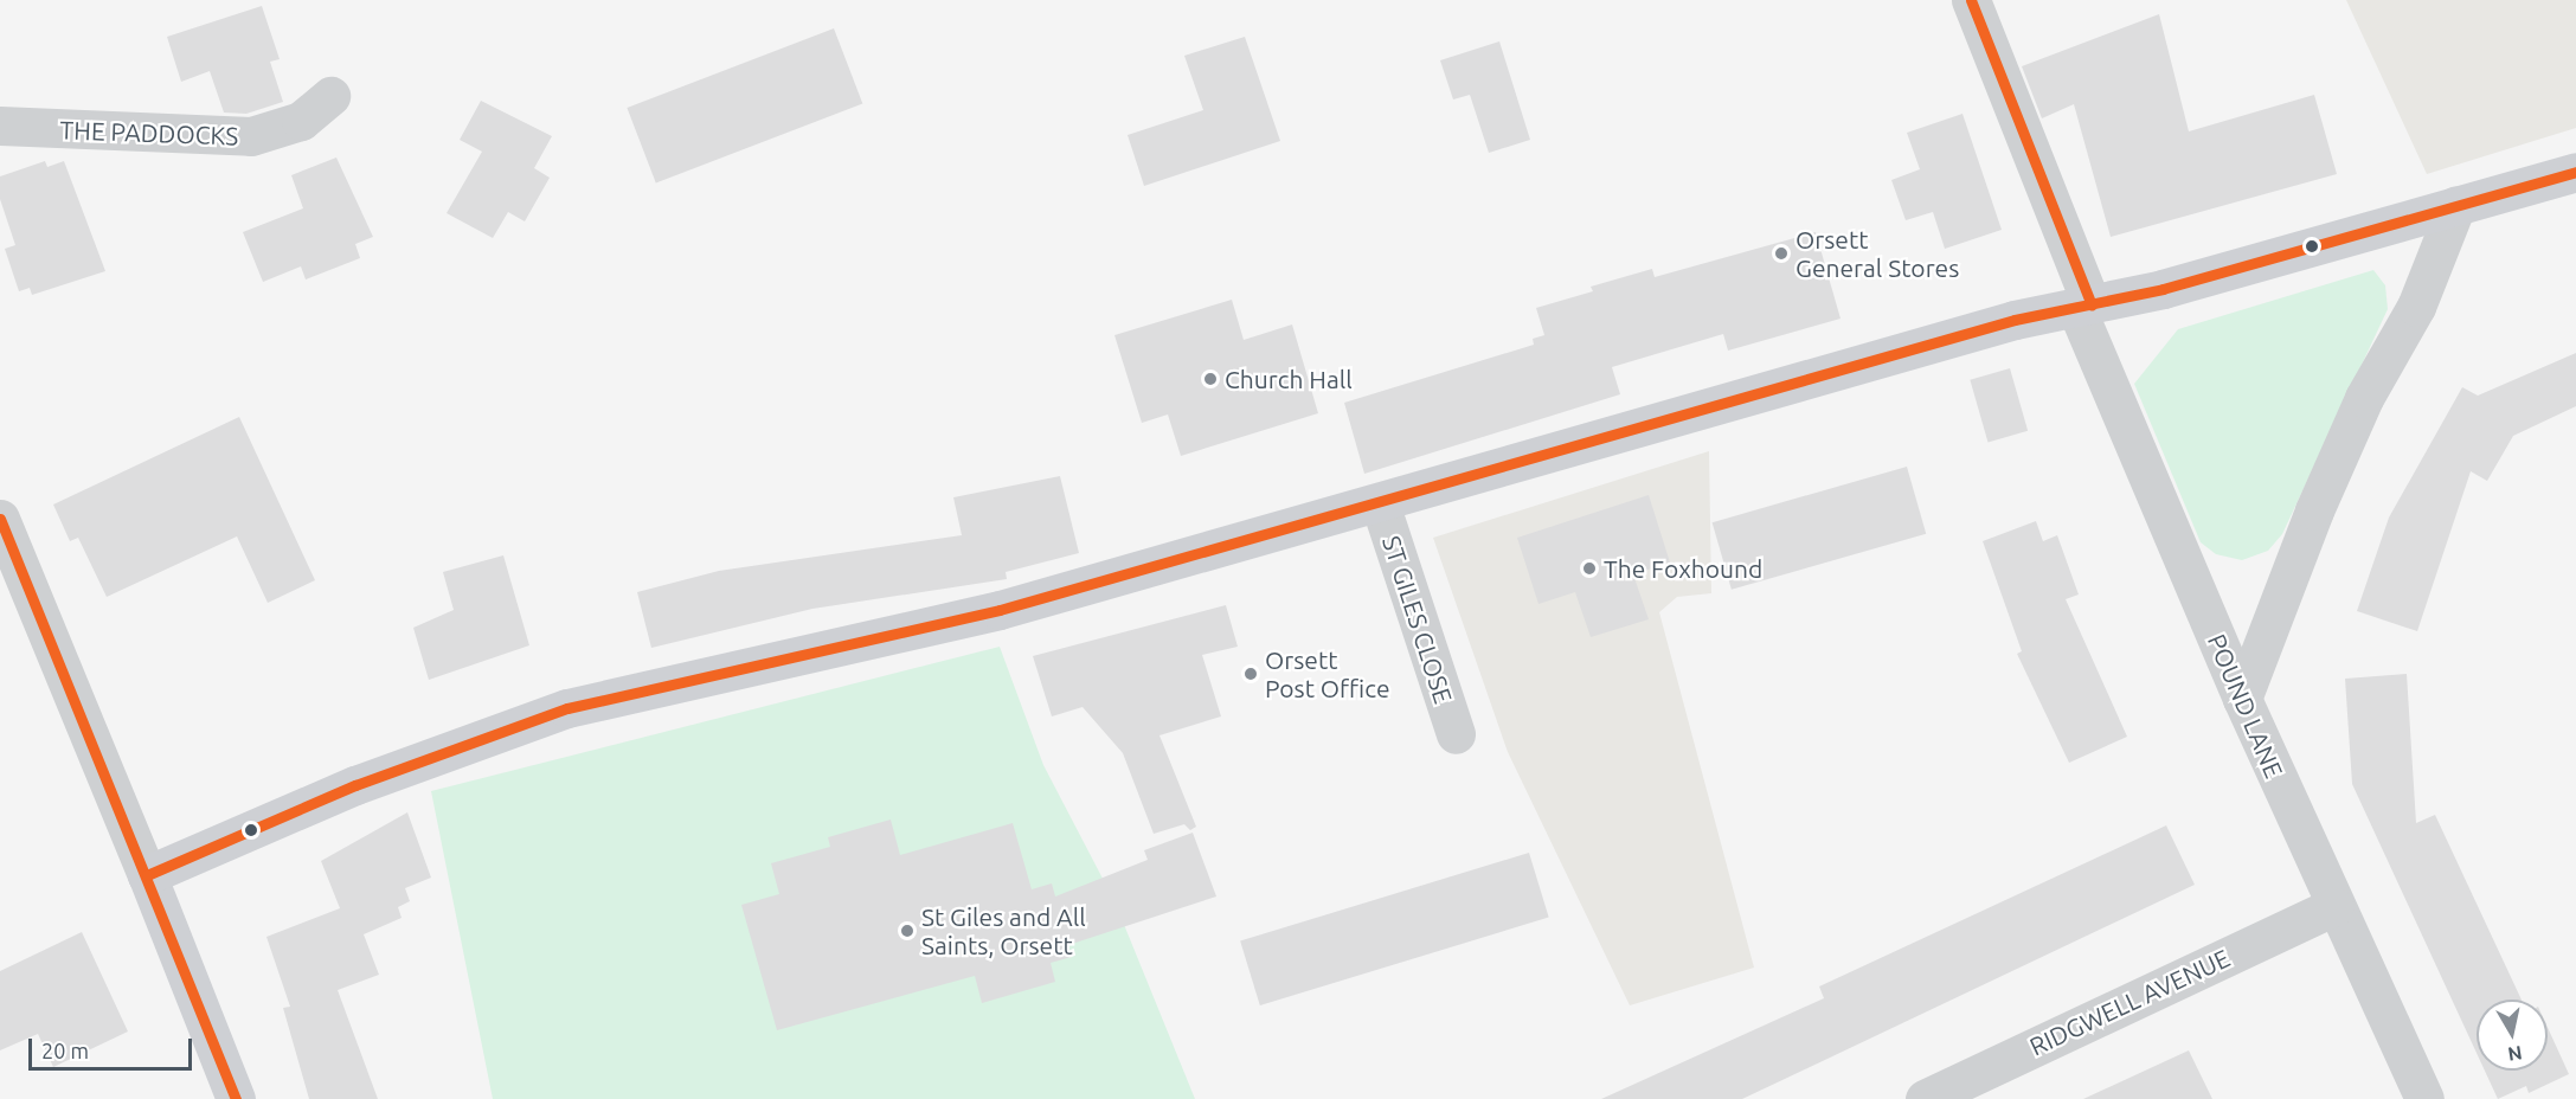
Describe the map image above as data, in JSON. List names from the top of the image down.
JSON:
{
  "streets": {
    "street": [
      "THE PADDOCKS",
      "ST GILES CLOSE",
      "POUND LANE",
      "RIDGWELL AVENUE"
    ]
  },
  "crossings": [
    ["POUND LANE", "RIDGWELL AVENUE"]
  ],
  "places": [
    "Orsett General Stores",
    "Church Hall",
    "The Foxhound",
    "Orsett Post Office",
    "St Giles and All Saints, Orsett"
  ],
  "scale_bar": "20 m",
  "north": "bottom"
}
